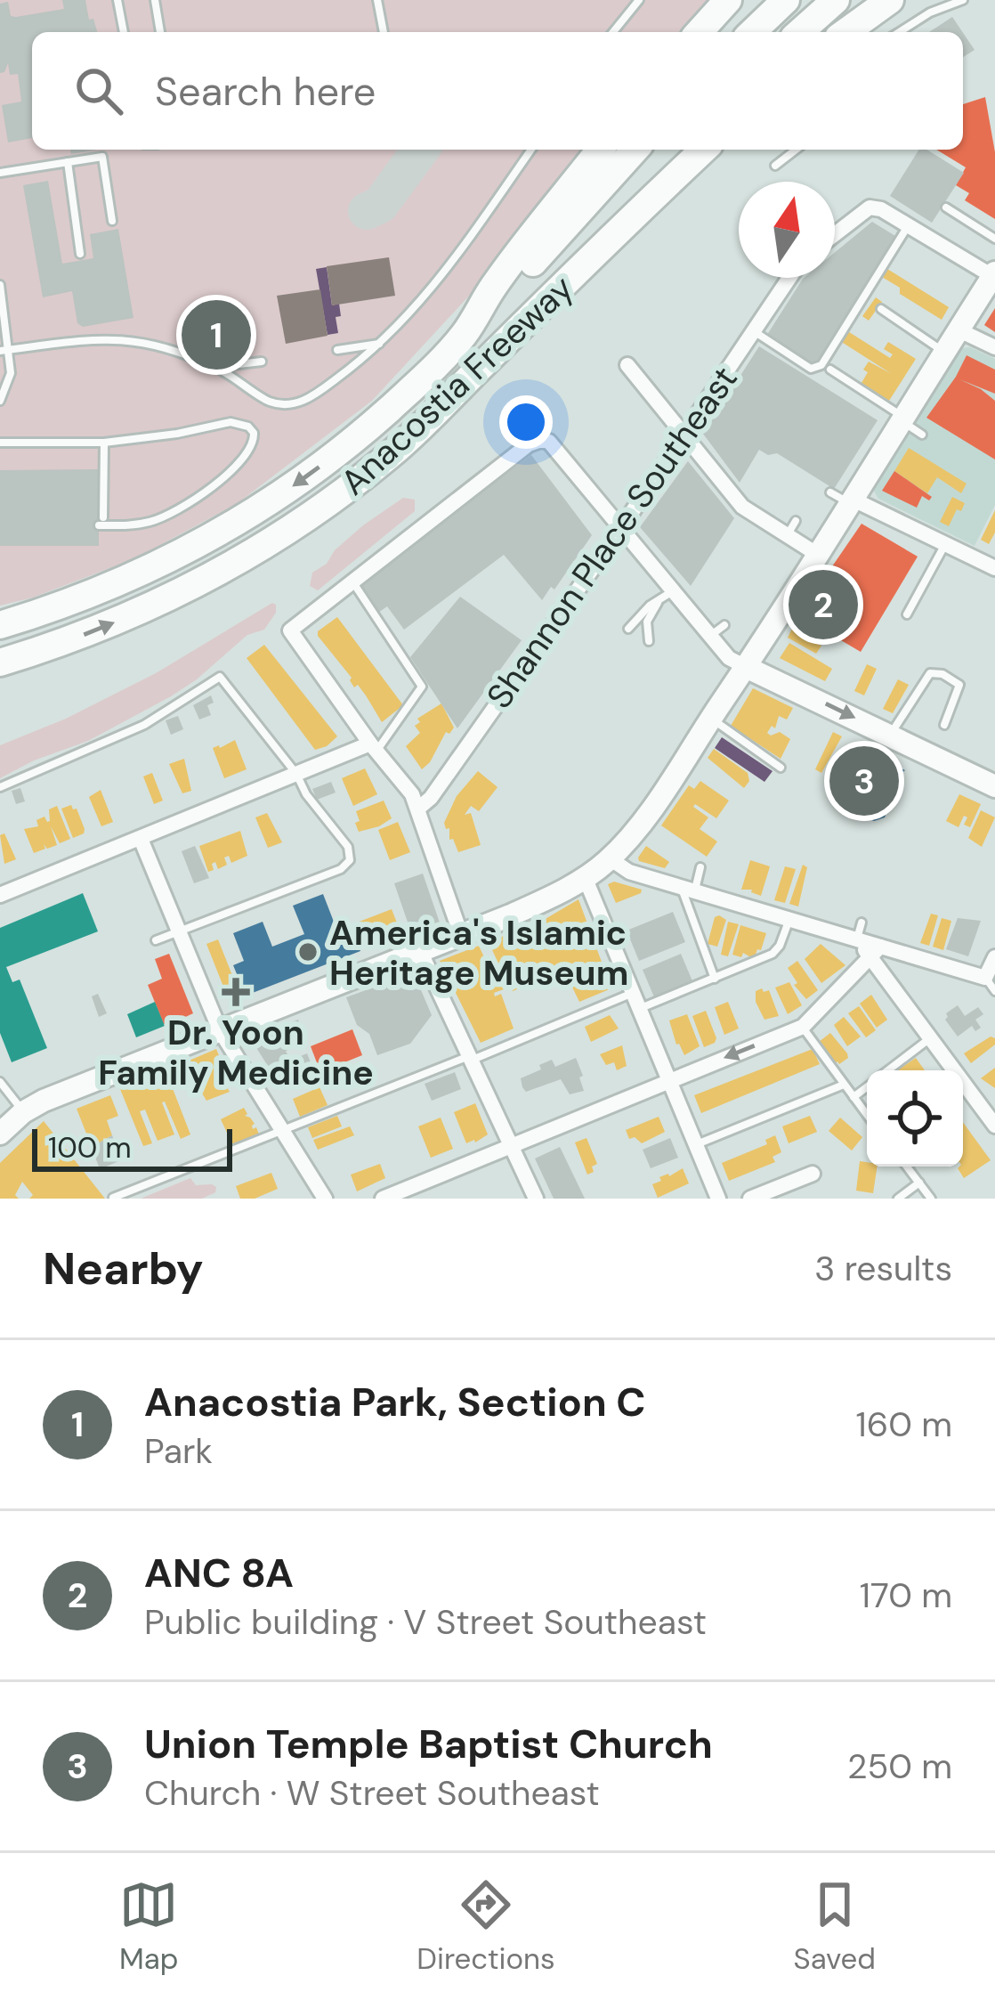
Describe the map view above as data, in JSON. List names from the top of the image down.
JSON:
{
  "streets": {
    "highway": ["Anacostia Freeway"],
    "street": ["Shannon Place Southeast"]
  },
  "places": {
    "other": ["America's Islamic Heritage Museum"],
    "health": ["Dr. Yoon Family Medicine"]
  },
  "scale_bar": "100 m",
  "north": "top",
  "page": {
    "search": "Search here",
    "pins": ["1", "2", "3"],
    "scale": "100 m",
    "heading": ["Nearby", "3 results"],
    "list": [
      {
        "mark": "1",
        "name": "Anacostia Park, Section C",
        "note": "Park",
        "value": "160 m"
      },
      {
        "mark": "2",
        "name": "ANC 8A",
        "note": "Public building · V Street Southeast",
        "value": "170 m"
      },
      {
        "mark": "3",
        "name": "Union Temple Baptist Church",
        "note": "Church · W Street Southeast",
        "value": "250 m"
      }
    ],
    "nav": ["Map", "Directions", "Saved"]
  }
}
